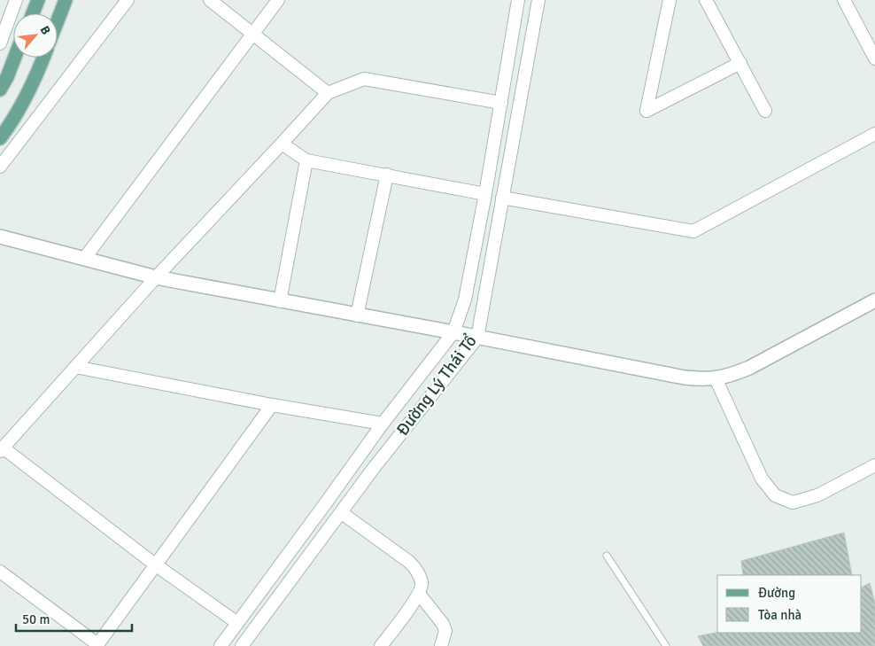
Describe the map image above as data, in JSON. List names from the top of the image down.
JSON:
{
  "streets": {
    "street": ["Đường Lý Thái Tổ"]
  },
  "legend": ["Đường", "Tòa nhà"],
  "scale_bar": "50 m",
  "north": "top right"
}
